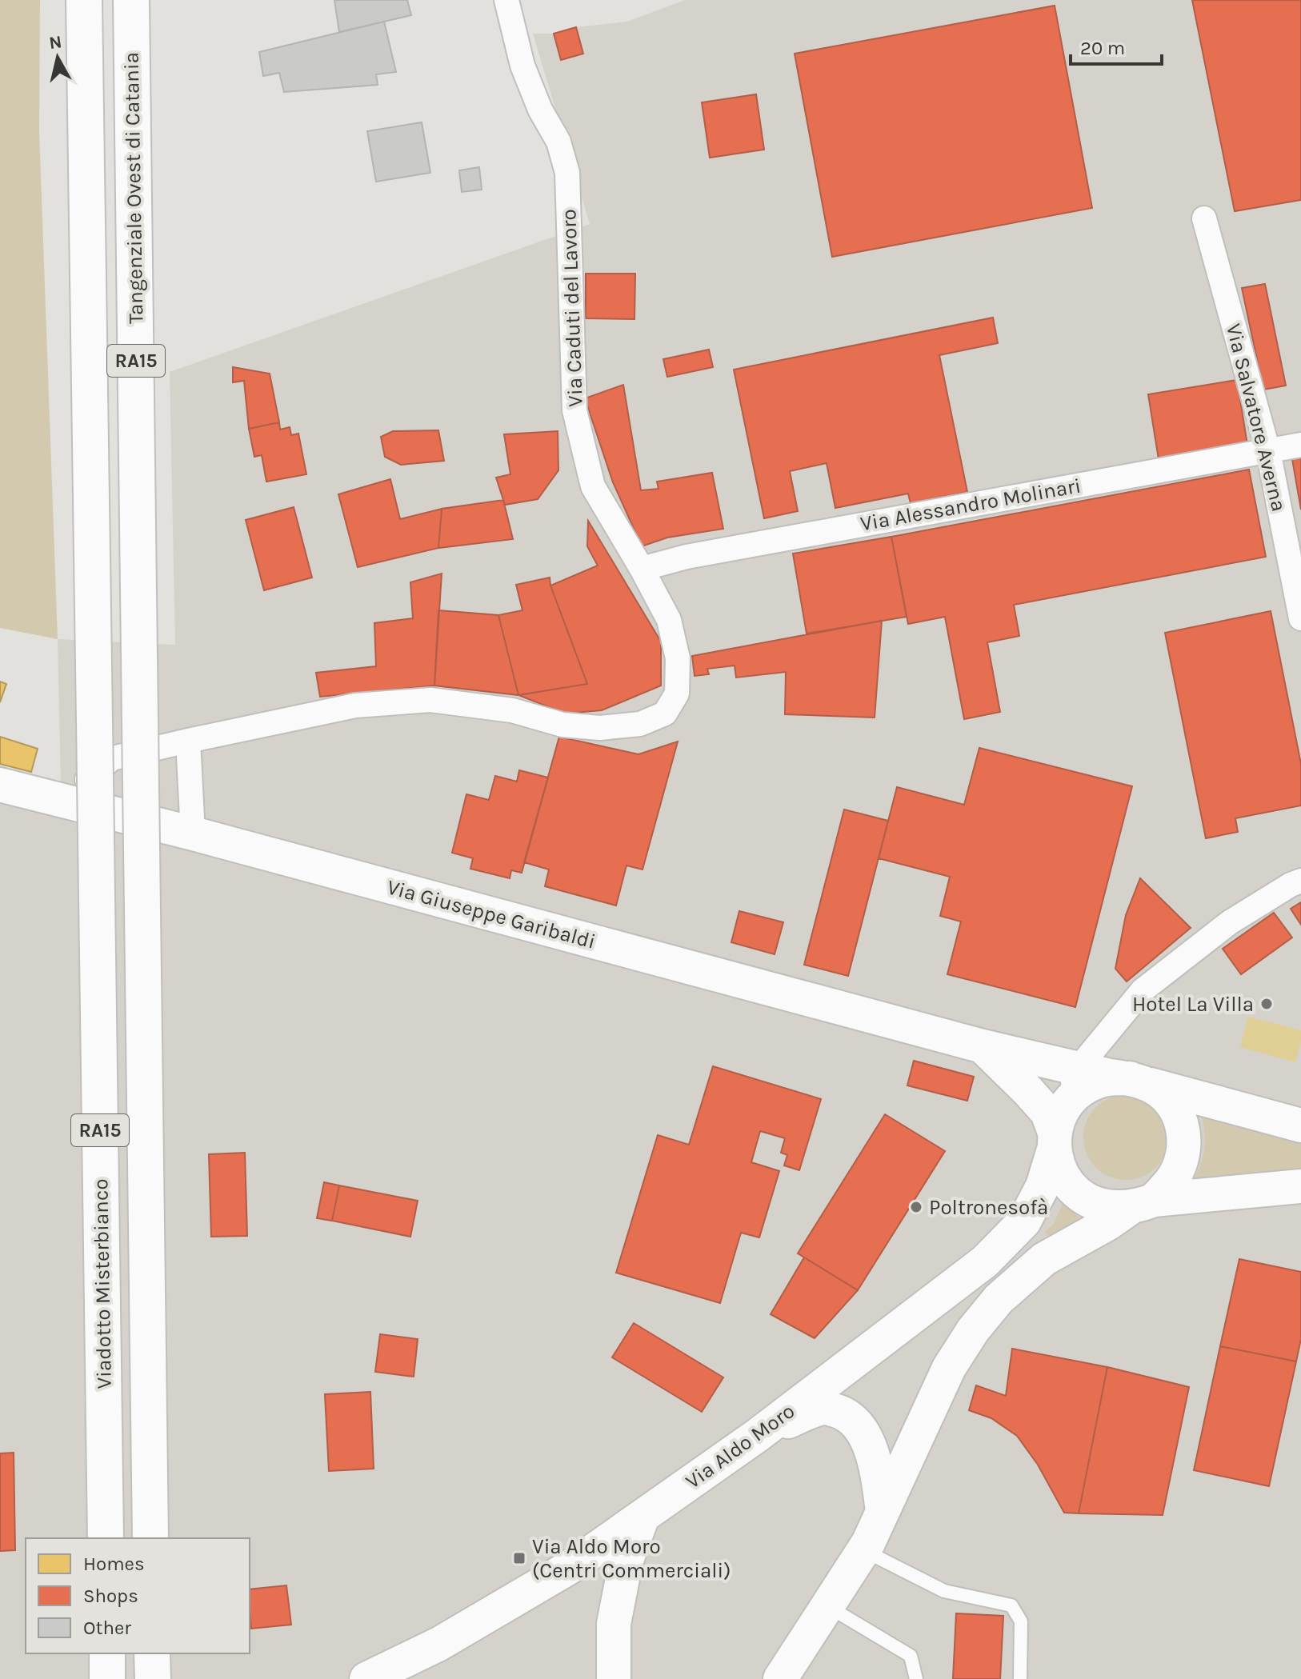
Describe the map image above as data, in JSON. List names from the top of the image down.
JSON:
{
  "streets": {
    "highway": ["Tangenziale Ovest di Catania", "RA15", "Viadotto Misterbianco"],
    "main road": ["Via Giuseppe Garibaldi", "Via Aldo Moro"],
    "street": ["Via Caduti del Lavoro", "Via Salvatore Averna", "Via Alessandro Molinari"]
  },
  "crossings": [
    ["Via Caduti del Lavoro", "Via Alessandro Molinari"],
    ["Via Caduti del Lavoro", "Via Giuseppe Garibaldi"],
    ["Via Salvatore Averna", "Via Alessandro Molinari"],
    ["Via Giuseppe Garibaldi", "Via Aldo Moro"]
  ],
  "places": {
    "other": ["Hotel La Villa", "Poltronesofà"],
    "transit": ["Via Aldo Moro (Centri Commerciali)"]
  },
  "legend": ["Homes", "Shops", "Other"],
  "scale_bar": "20 m",
  "north": "top"
}
